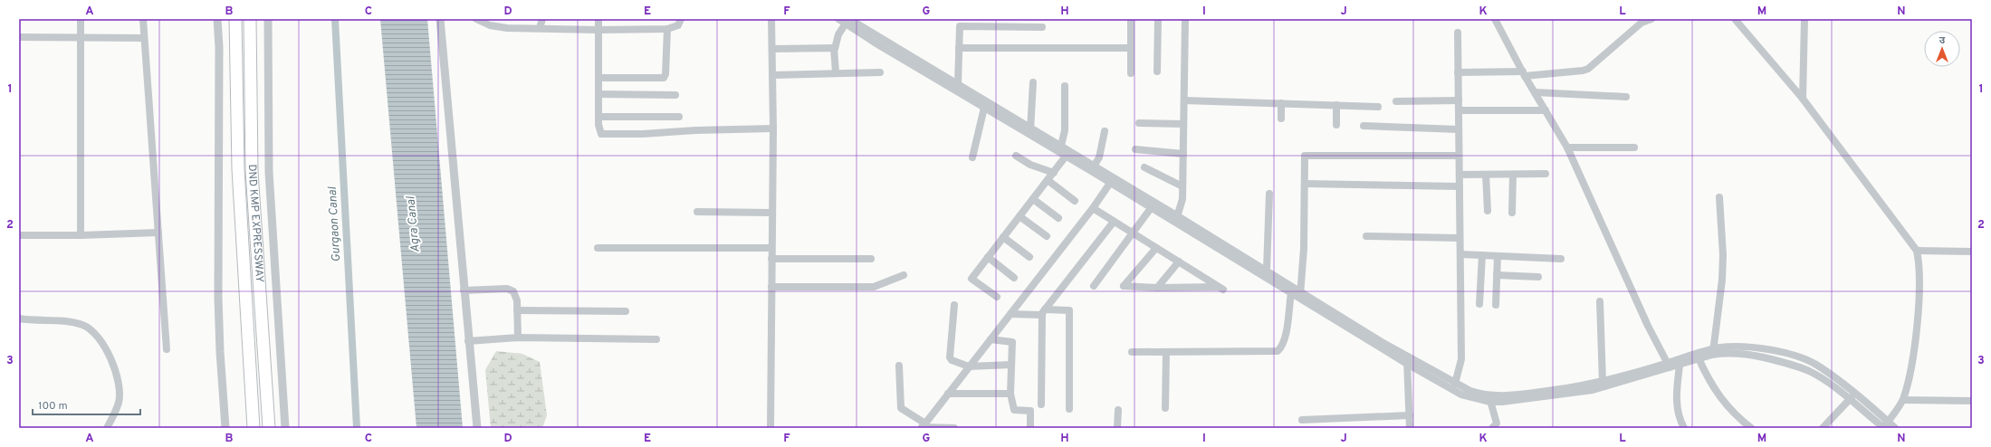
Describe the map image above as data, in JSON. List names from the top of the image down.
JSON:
{
  "streets": {
    "highway": ["DND KMP EXPRESSWAY"]
  },
  "water": ["Gurgaon Canal", "Agra Canal"],
  "scale_bar": "100 m",
  "north": "top",
  "grid": {
    "columns": [
      "A",
      "B",
      "C",
      "D",
      "E",
      "F",
      "G",
      "H",
      "I",
      "J",
      "K",
      "L",
      "M",
      "N"
    ],
    "rows": ["1", "2", "3"]
  }
}
